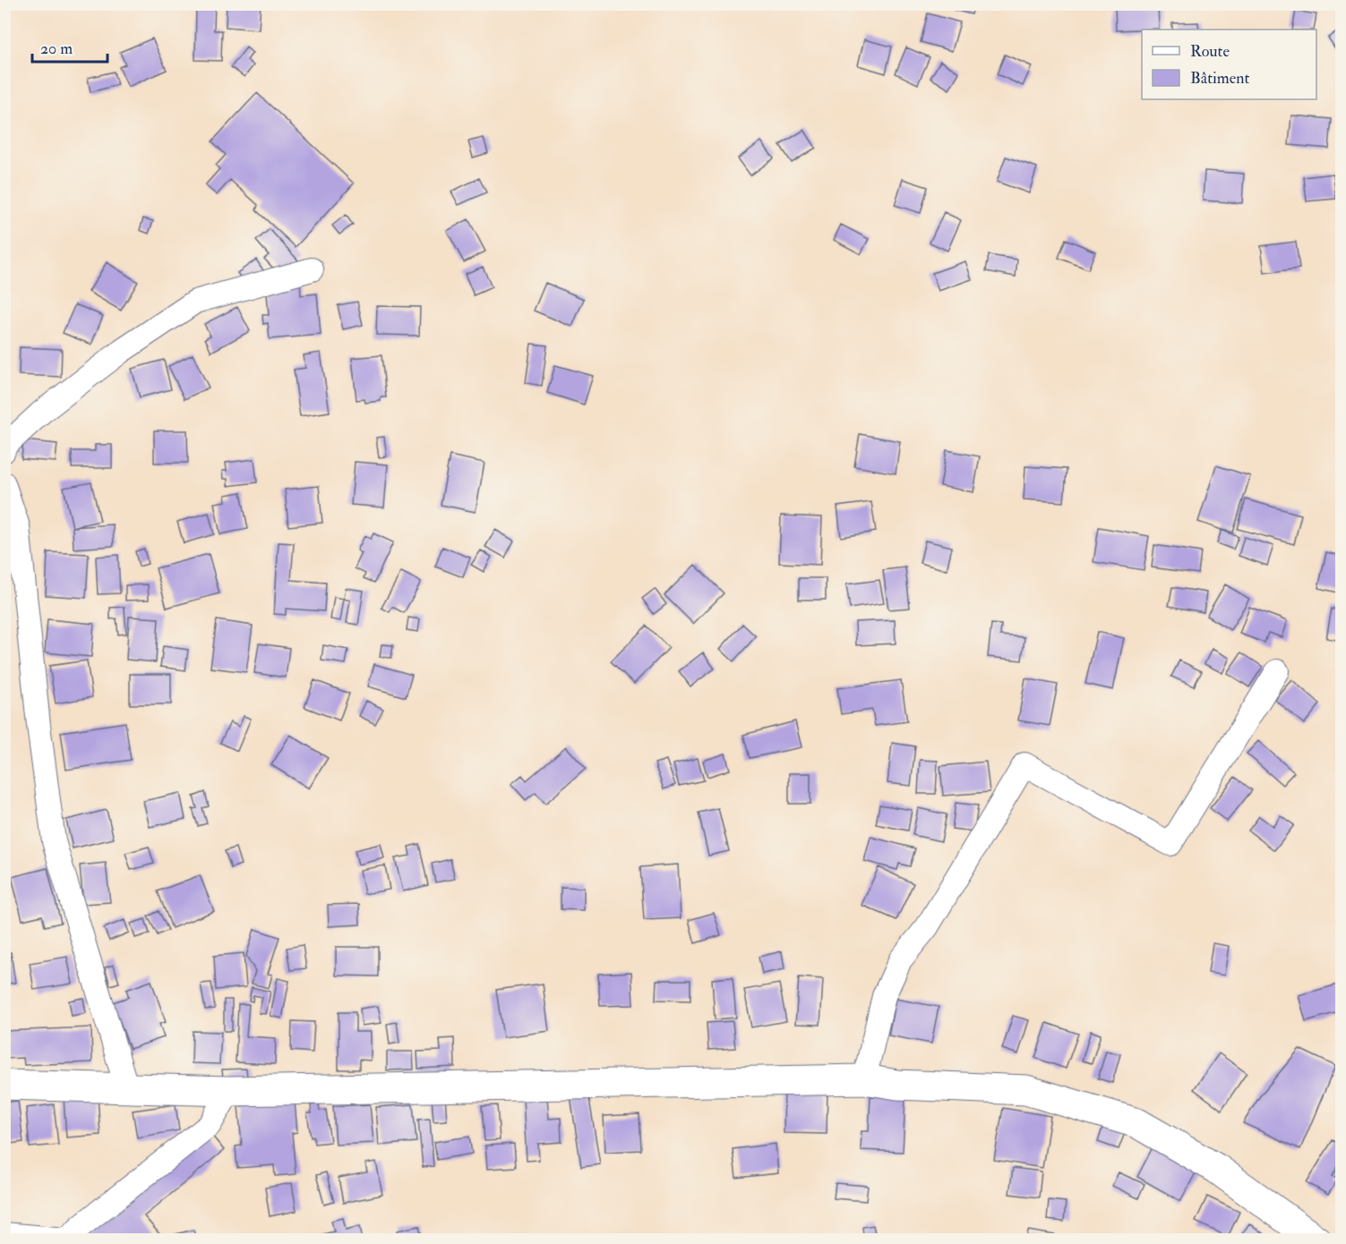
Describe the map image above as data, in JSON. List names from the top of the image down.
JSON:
{
  "legend": ["Route", "Bâtiment"],
  "scale_bar": "20 m"
}
